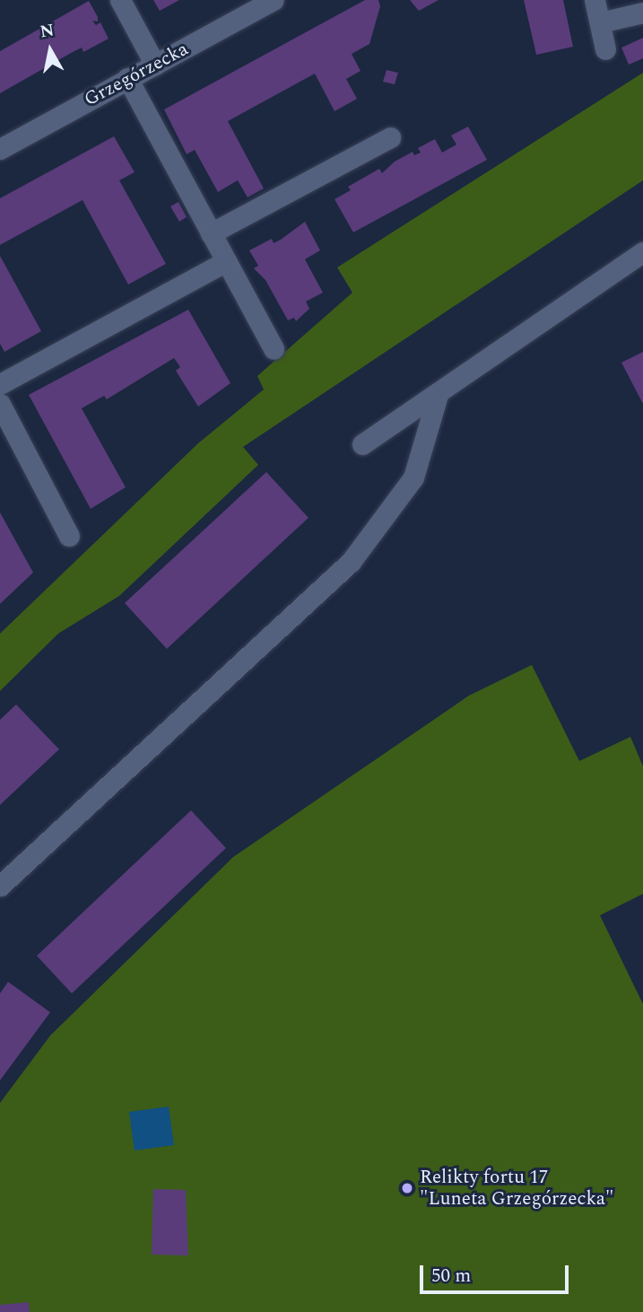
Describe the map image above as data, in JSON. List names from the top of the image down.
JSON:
{
  "streets": {
    "street": ["Grzegórzecka"]
  },
  "places": ["Relikty fortu 17 \"Luneta Grzegórzecka\""],
  "scale_bar": "50 m",
  "north": "top"
}
